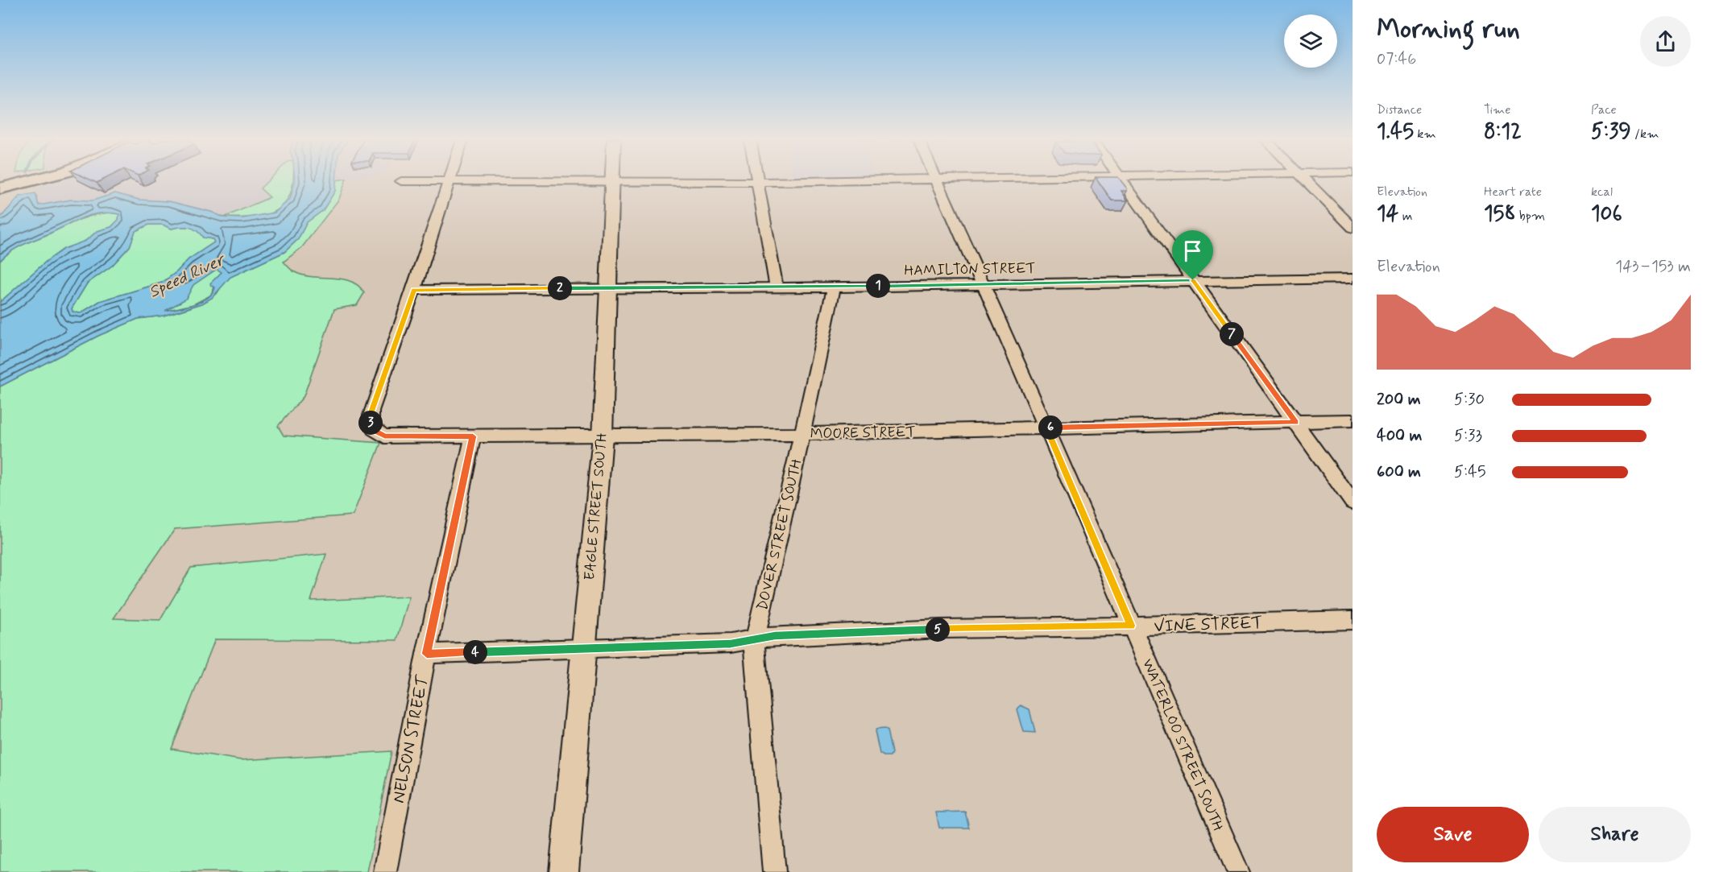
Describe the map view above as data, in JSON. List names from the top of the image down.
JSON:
{
  "streets": {
    "street": [
      "HAMILTON STREET",
      "MOORE STREET",
      "EAGLE STREET SOUTH",
      "DOVER STREET SOUTH",
      "VINE STREET",
      "NELSON STREET",
      "WATERLOO STREET SOUTH"
    ]
  },
  "crossings": [
    ["HAMILTON STREET", "MOORE STREET"],
    ["HAMILTON STREET", "EAGLE STREET SOUTH"],
    ["HAMILTON STREET", "DOVER STREET SOUTH"],
    ["HAMILTON STREET", "WATERLOO STREET SOUTH"],
    ["MOORE STREET", "EAGLE STREET SOUTH"],
    ["MOORE STREET", "DOVER STREET SOUTH"],
    ["MOORE STREET", "NELSON STREET"],
    ["MOORE STREET", "WATERLOO STREET SOUTH"],
    ["EAGLE STREET SOUTH", "VINE STREET"],
    ["DOVER STREET SOUTH", "VINE STREET"],
    ["VINE STREET", "NELSON STREET"],
    ["VINE STREET", "WATERLOO STREET SOUTH"]
  ],
  "water": ["Speed River"],
  "page": {
    "heading": ["Morning run", "07:46"],
    "stats": [
      ["Distance", "1.45 km"],
      ["Time", "8:12"],
      ["Pace", "5:39 /km"],
      ["Elevation", "14 m"],
      ["Heart rate", "158 bpm"],
      ["kcal", "106"]
    ],
    "chart": ["Elevation", "143–153 m"],
    "pins": [
      "1",
      "2",
      "7",
      "3",
      "6",
      "5",
      "4"
    ],
    "list": [
      {
        "name": "200 m",
        "note": "5:30"
      },
      {
        "name": "400 m",
        "note": "5:33"
      },
      {
        "name": "600 m",
        "note": "5:45"
      }
    ],
    "buttons": ["Save", "Share"]
  }
}
